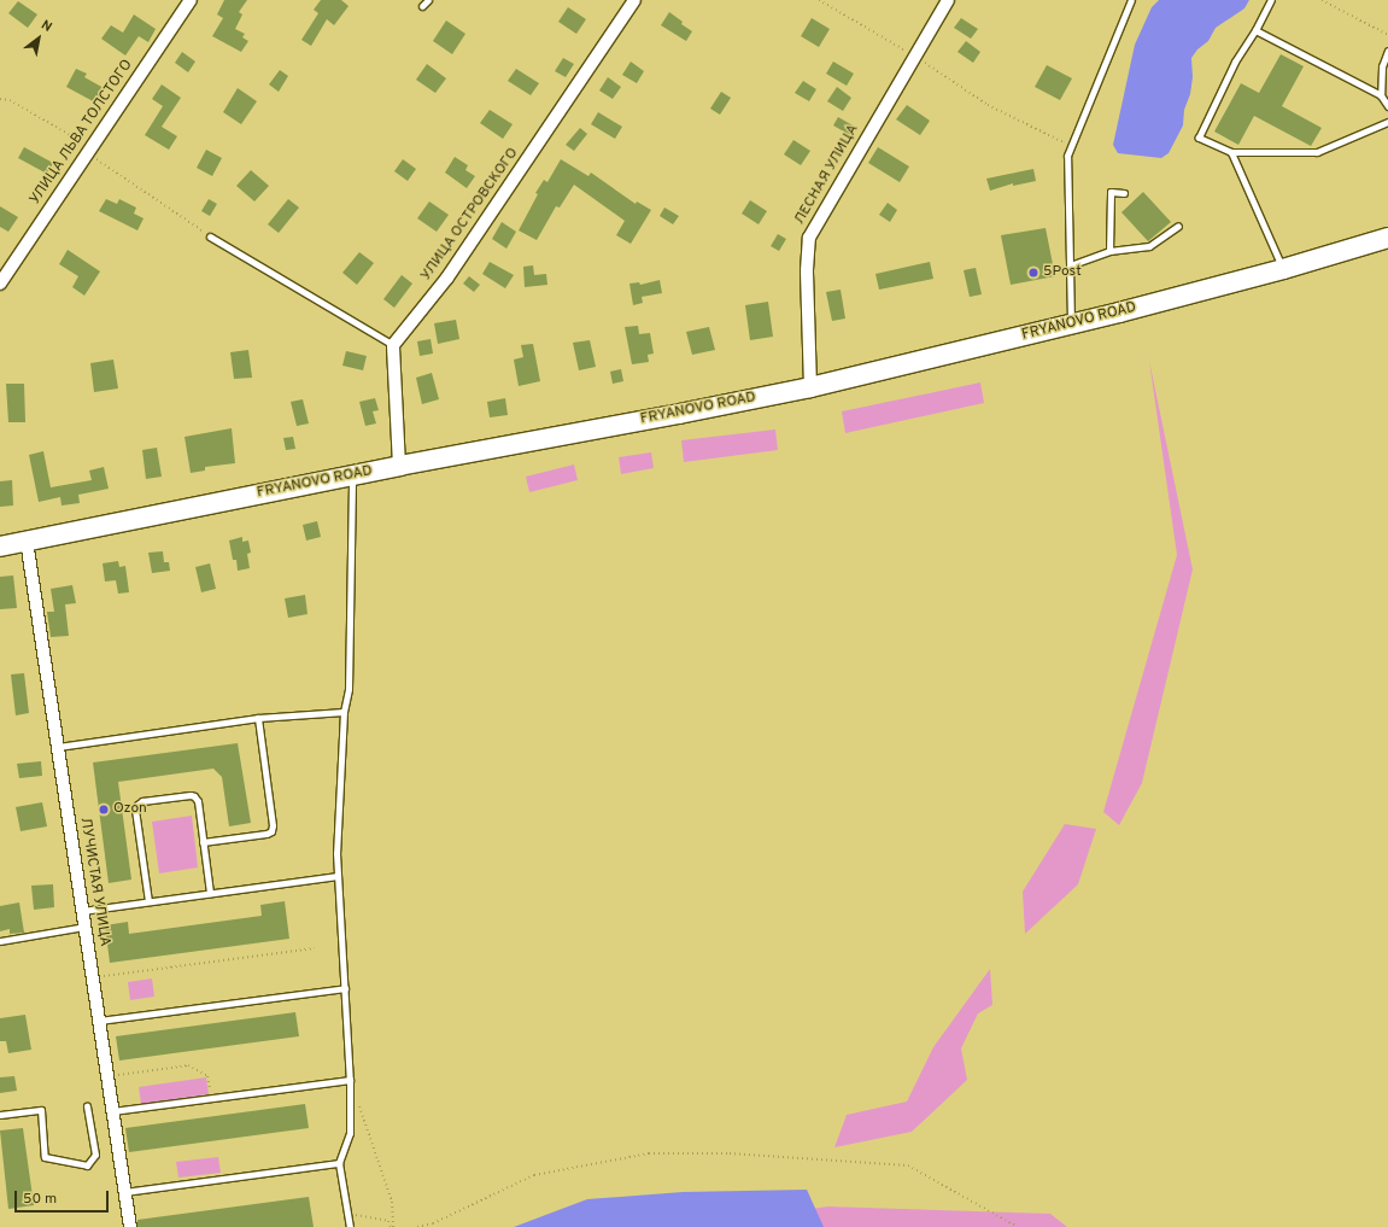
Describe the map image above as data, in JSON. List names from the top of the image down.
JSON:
{
  "streets": {
    "main road": ["FRYANOVO ROAD"],
    "street": [
      "УЛИЦА ЛЬВА ТОЛСТОГО",
      "ЛЕСНАЯ УЛИЦА",
      "УЛИЦА ОСТРОВСКОГО",
      "ЛУЧИСТАЯ УЛИЦА"
    ]
  },
  "crossings": [
    ["ЛЕСНАЯ УЛИЦА", "FRYANOVO ROAD"],
    ["FRYANOVO ROAD", "ЛУЧИСТАЯ УЛИЦА"]
  ],
  "places": ["5Post", "Ozon"],
  "scale_bar": "50 m",
  "north": "top right"
}
